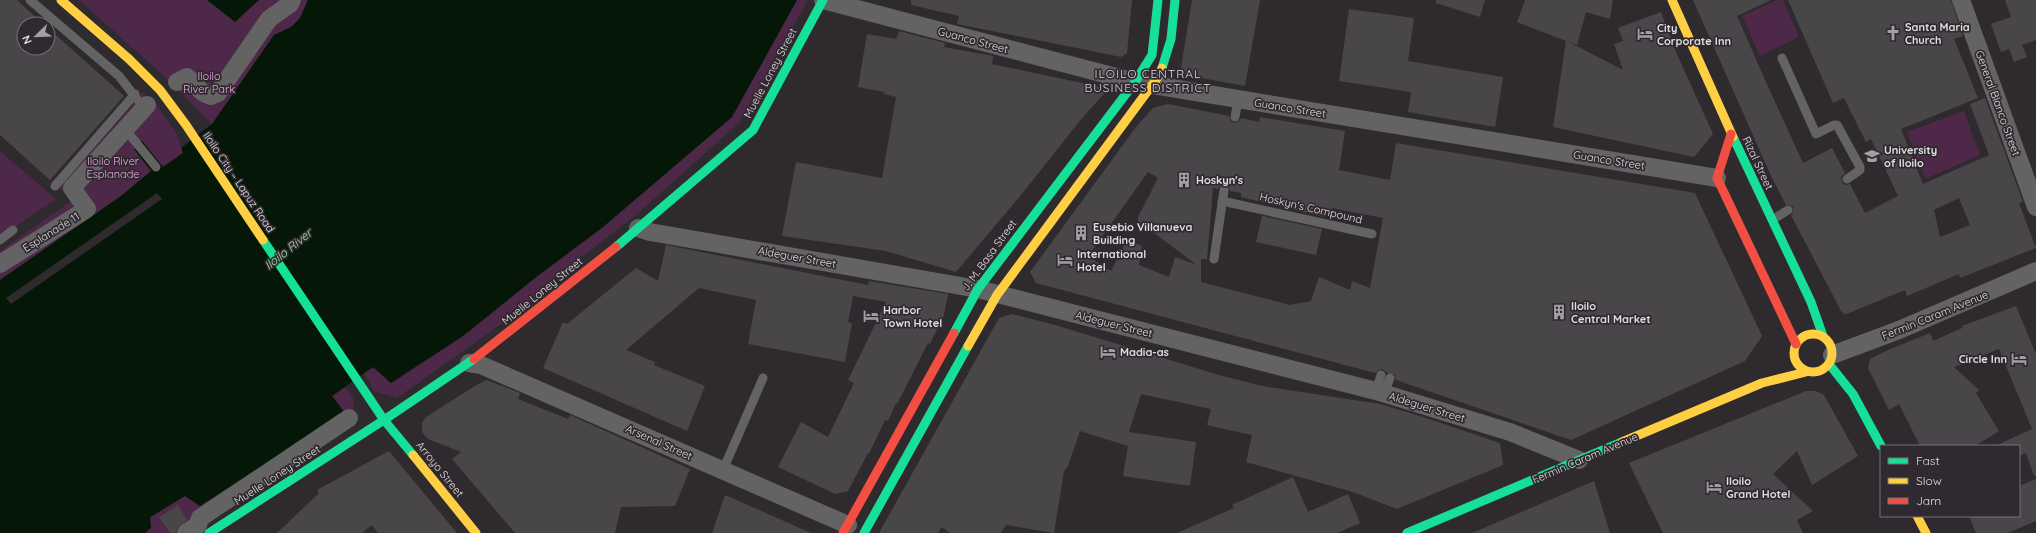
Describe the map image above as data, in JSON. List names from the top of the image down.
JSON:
{
  "streets": {
    "main road": [
      "Muelle Loney Street",
      "Rizal Street",
      "Iloilo City – Lapuz Road",
      "J. M. Basa Street",
      "Fermin Caram Avenue",
      "Arroyo Street"
    ],
    "street": [
      "Guanco Street",
      "General Blanco Street",
      "Esplanade 11",
      "Aldeguer Street",
      "Arsenal Street"
    ],
    "lane": ["Hoskyn's Compound"]
  },
  "crossings": [
    ["Guanco Street", "Muelle Loney Street"],
    ["Guanco Street", "J. M. Basa Street"],
    ["Muelle Loney Street", "Iloilo City – Lapuz Road"],
    ["Muelle Loney Street", "Aldeguer Street"],
    ["Muelle Loney Street", "Arsenal Street"],
    ["Muelle Loney Street", "Arroyo Street"],
    ["Rizal Street", "Fermin Caram Avenue"],
    ["Iloilo City – Lapuz Road", "Arroyo Street"],
    ["J. M. Basa Street", "Aldeguer Street"],
    ["J. M. Basa Street", "Arsenal Street"],
    ["Aldeguer Street", "Fermin Caram Avenue"]
  ],
  "districts": ["ILOILO CENTRAL BUSINESS DISTRICT"],
  "water": ["Iloilo River"],
  "parks": ["Iloilo River Park", "Iloilo River Esplanade"],
  "places": {
    "church": ["Santa Maria Church"],
    "hotel": [
      "City Corporate Inn",
      "International Hotel",
      "Harbor Town Hotel",
      "Madia-as",
      "Circle Inn",
      "Iloilo Grand Hotel"
    ],
    "school or university": ["University of Iloilo"],
    "building": ["Hoskyn's", "Eusebio Villanueva Building", "Iloilo Central Market"]
  },
  "legend": ["Fast", "Slow", "Jam"],
  "north": "bottom left"
}
